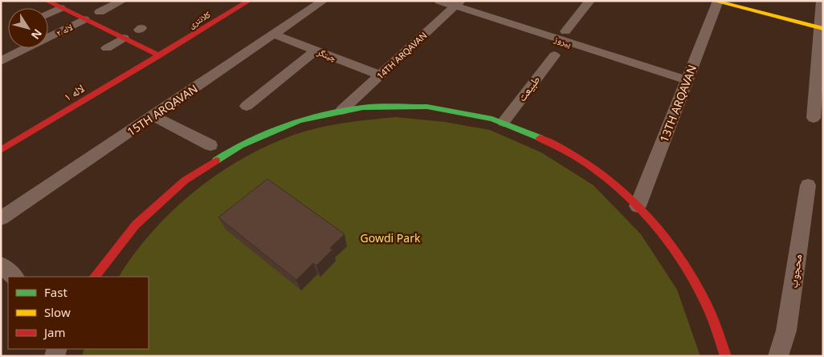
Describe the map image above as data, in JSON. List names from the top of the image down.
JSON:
{
  "streets": {
    "street": [
      "کلانتری",
      "لاله ۲",
      "پیروز",
      "چیتگر",
      "14TH ARQAVAN",
      "طبیعت",
      "لاله ۱",
      "13TH ARQAVAN",
      "15TH ARQAVAN",
      "محجوب"
    ]
  },
  "crossings": [
    ["کلانتری", "لاله ۱"],
    ["پیروز", "14TH ARQAVAN"],
    ["پیروز", "13TH ARQAVAN"],
    ["چیتگر", "14TH ARQAVAN"],
    ["چیتگر", "15TH ARQAVAN"]
  ],
  "parks": ["Gowdi Park"],
  "legend": ["Fast", "Slow", "Jam"],
  "north": "bottom right"
}
